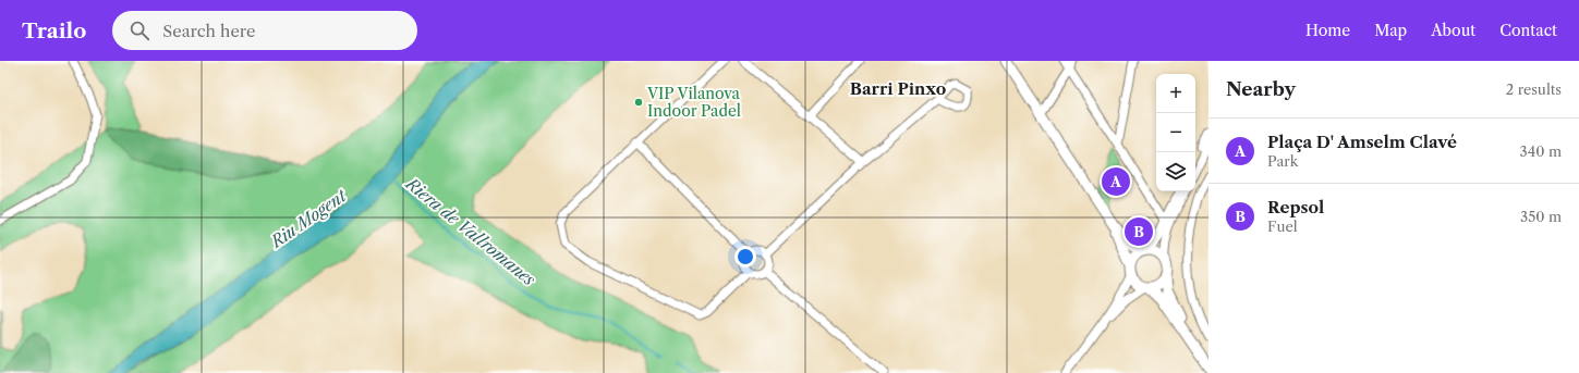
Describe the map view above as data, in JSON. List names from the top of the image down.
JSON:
{
  "districts": ["Barri Pinxo"],
  "water": ["Riu Mogent", "Riera de Vallromanes"],
  "places": ["VIP Vilanova Indoor Padel"],
  "page": {
    "header": "Trailo",
    "search": "Search here",
    "nav": [
      "Home",
      "Map",
      "About",
      "Contact"
    ],
    "heading": ["Nearby", "2 results"],
    "map_buttons": ["+", "−"],
    "list": [
      {
        "mark": "A",
        "name": "Plaça D' Amselm Clavé",
        "note": "Park",
        "value": "340 m"
      },
      {
        "mark": "B",
        "name": "Repsol",
        "note": "Fuel",
        "value": "350 m"
      }
    ],
    "pins": ["A", "B"]
  }
}
